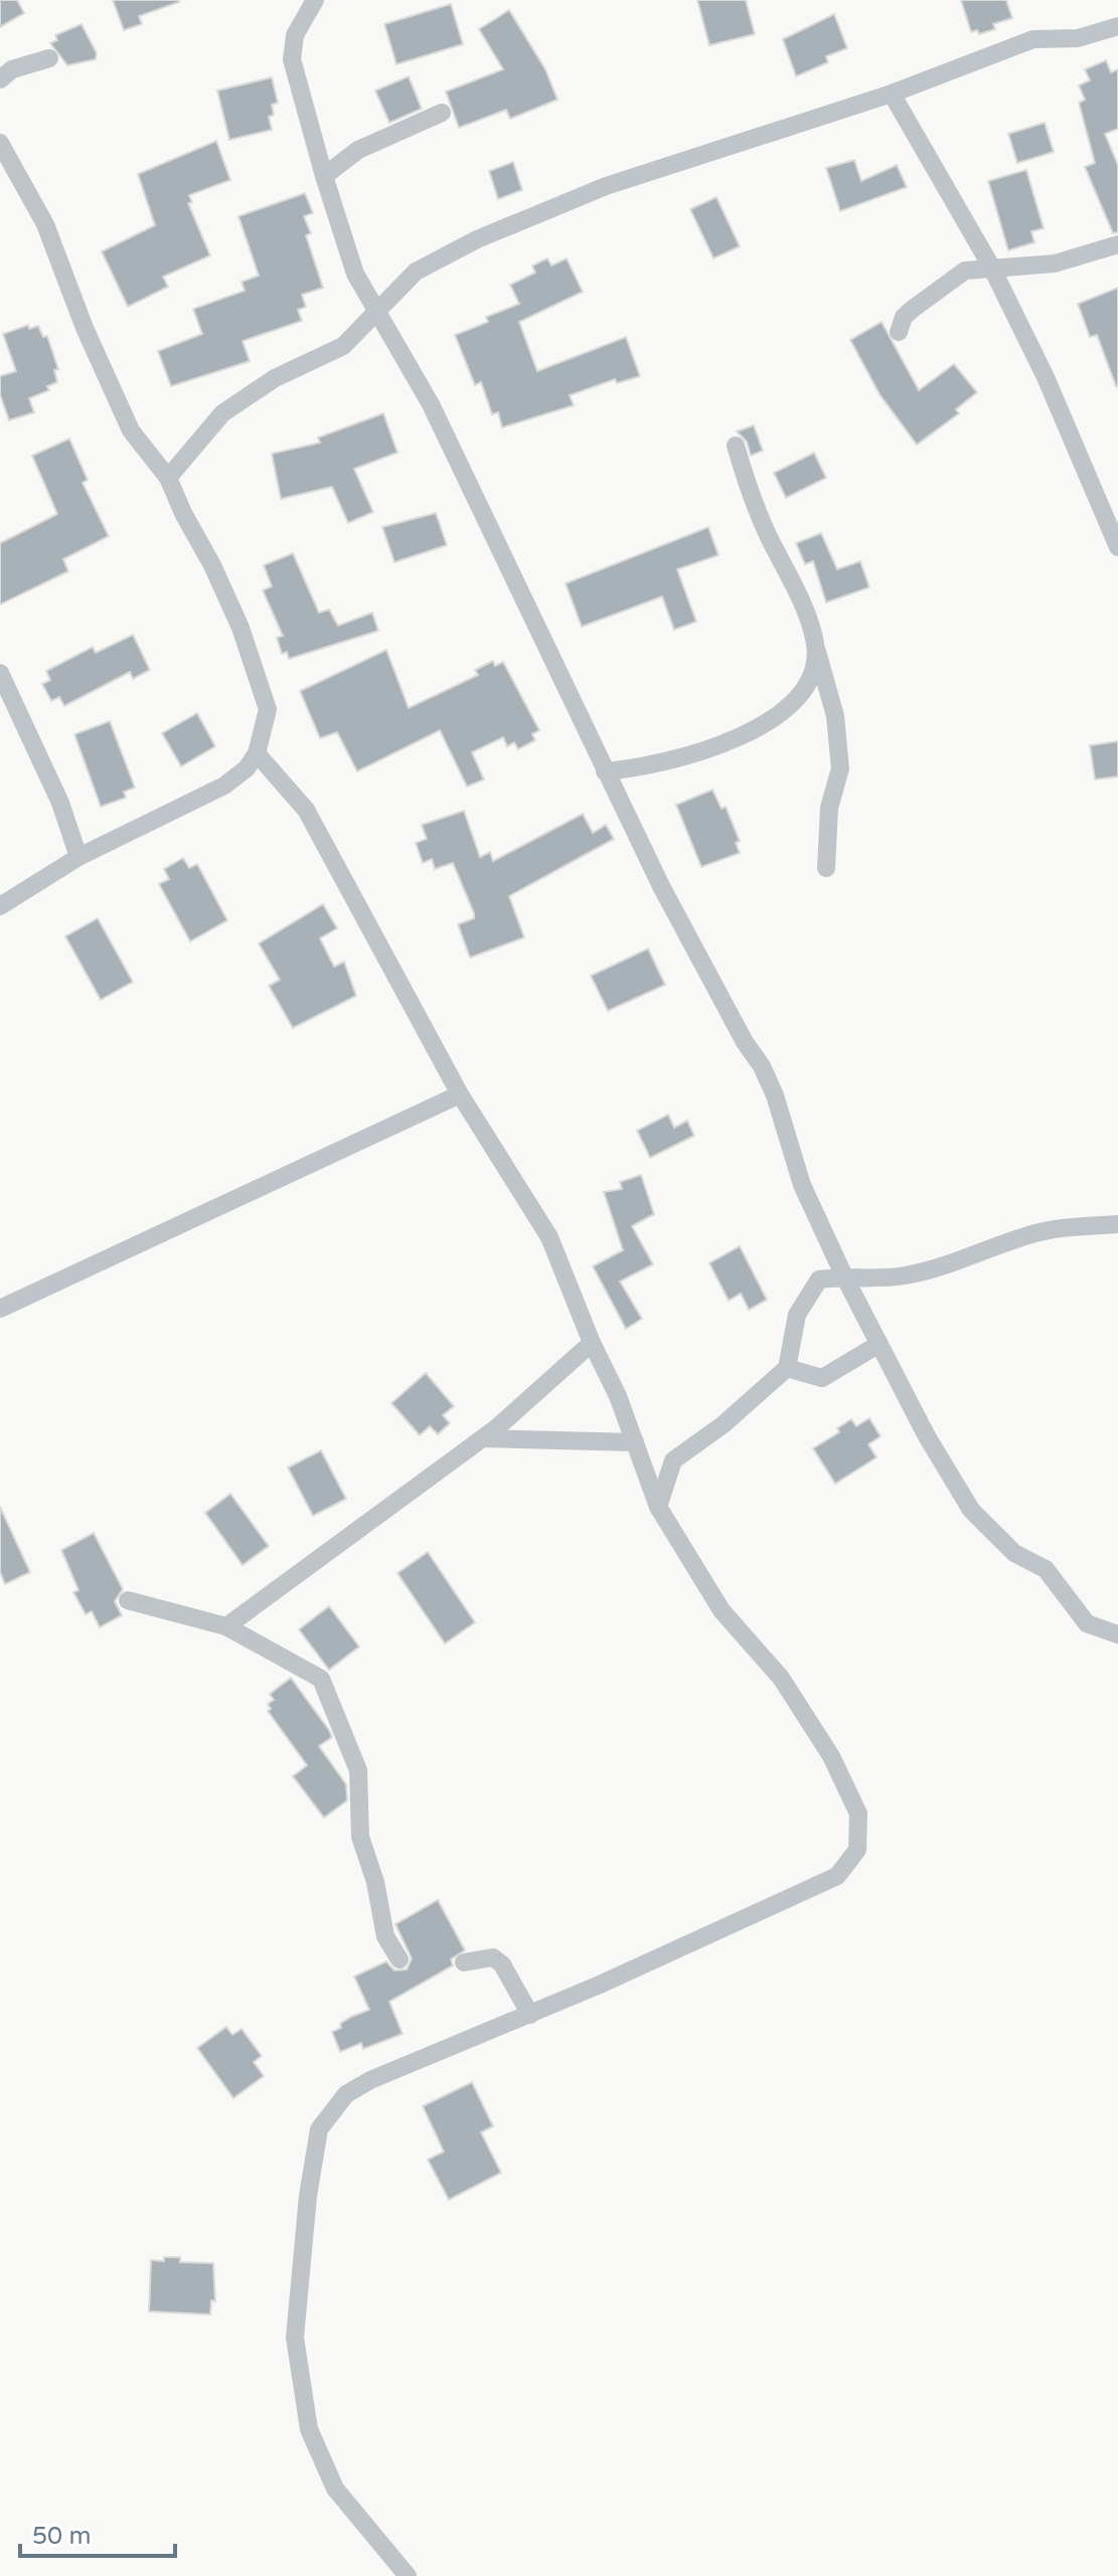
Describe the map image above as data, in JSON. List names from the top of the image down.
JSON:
{
  "scale_bar": "50 m"
}
